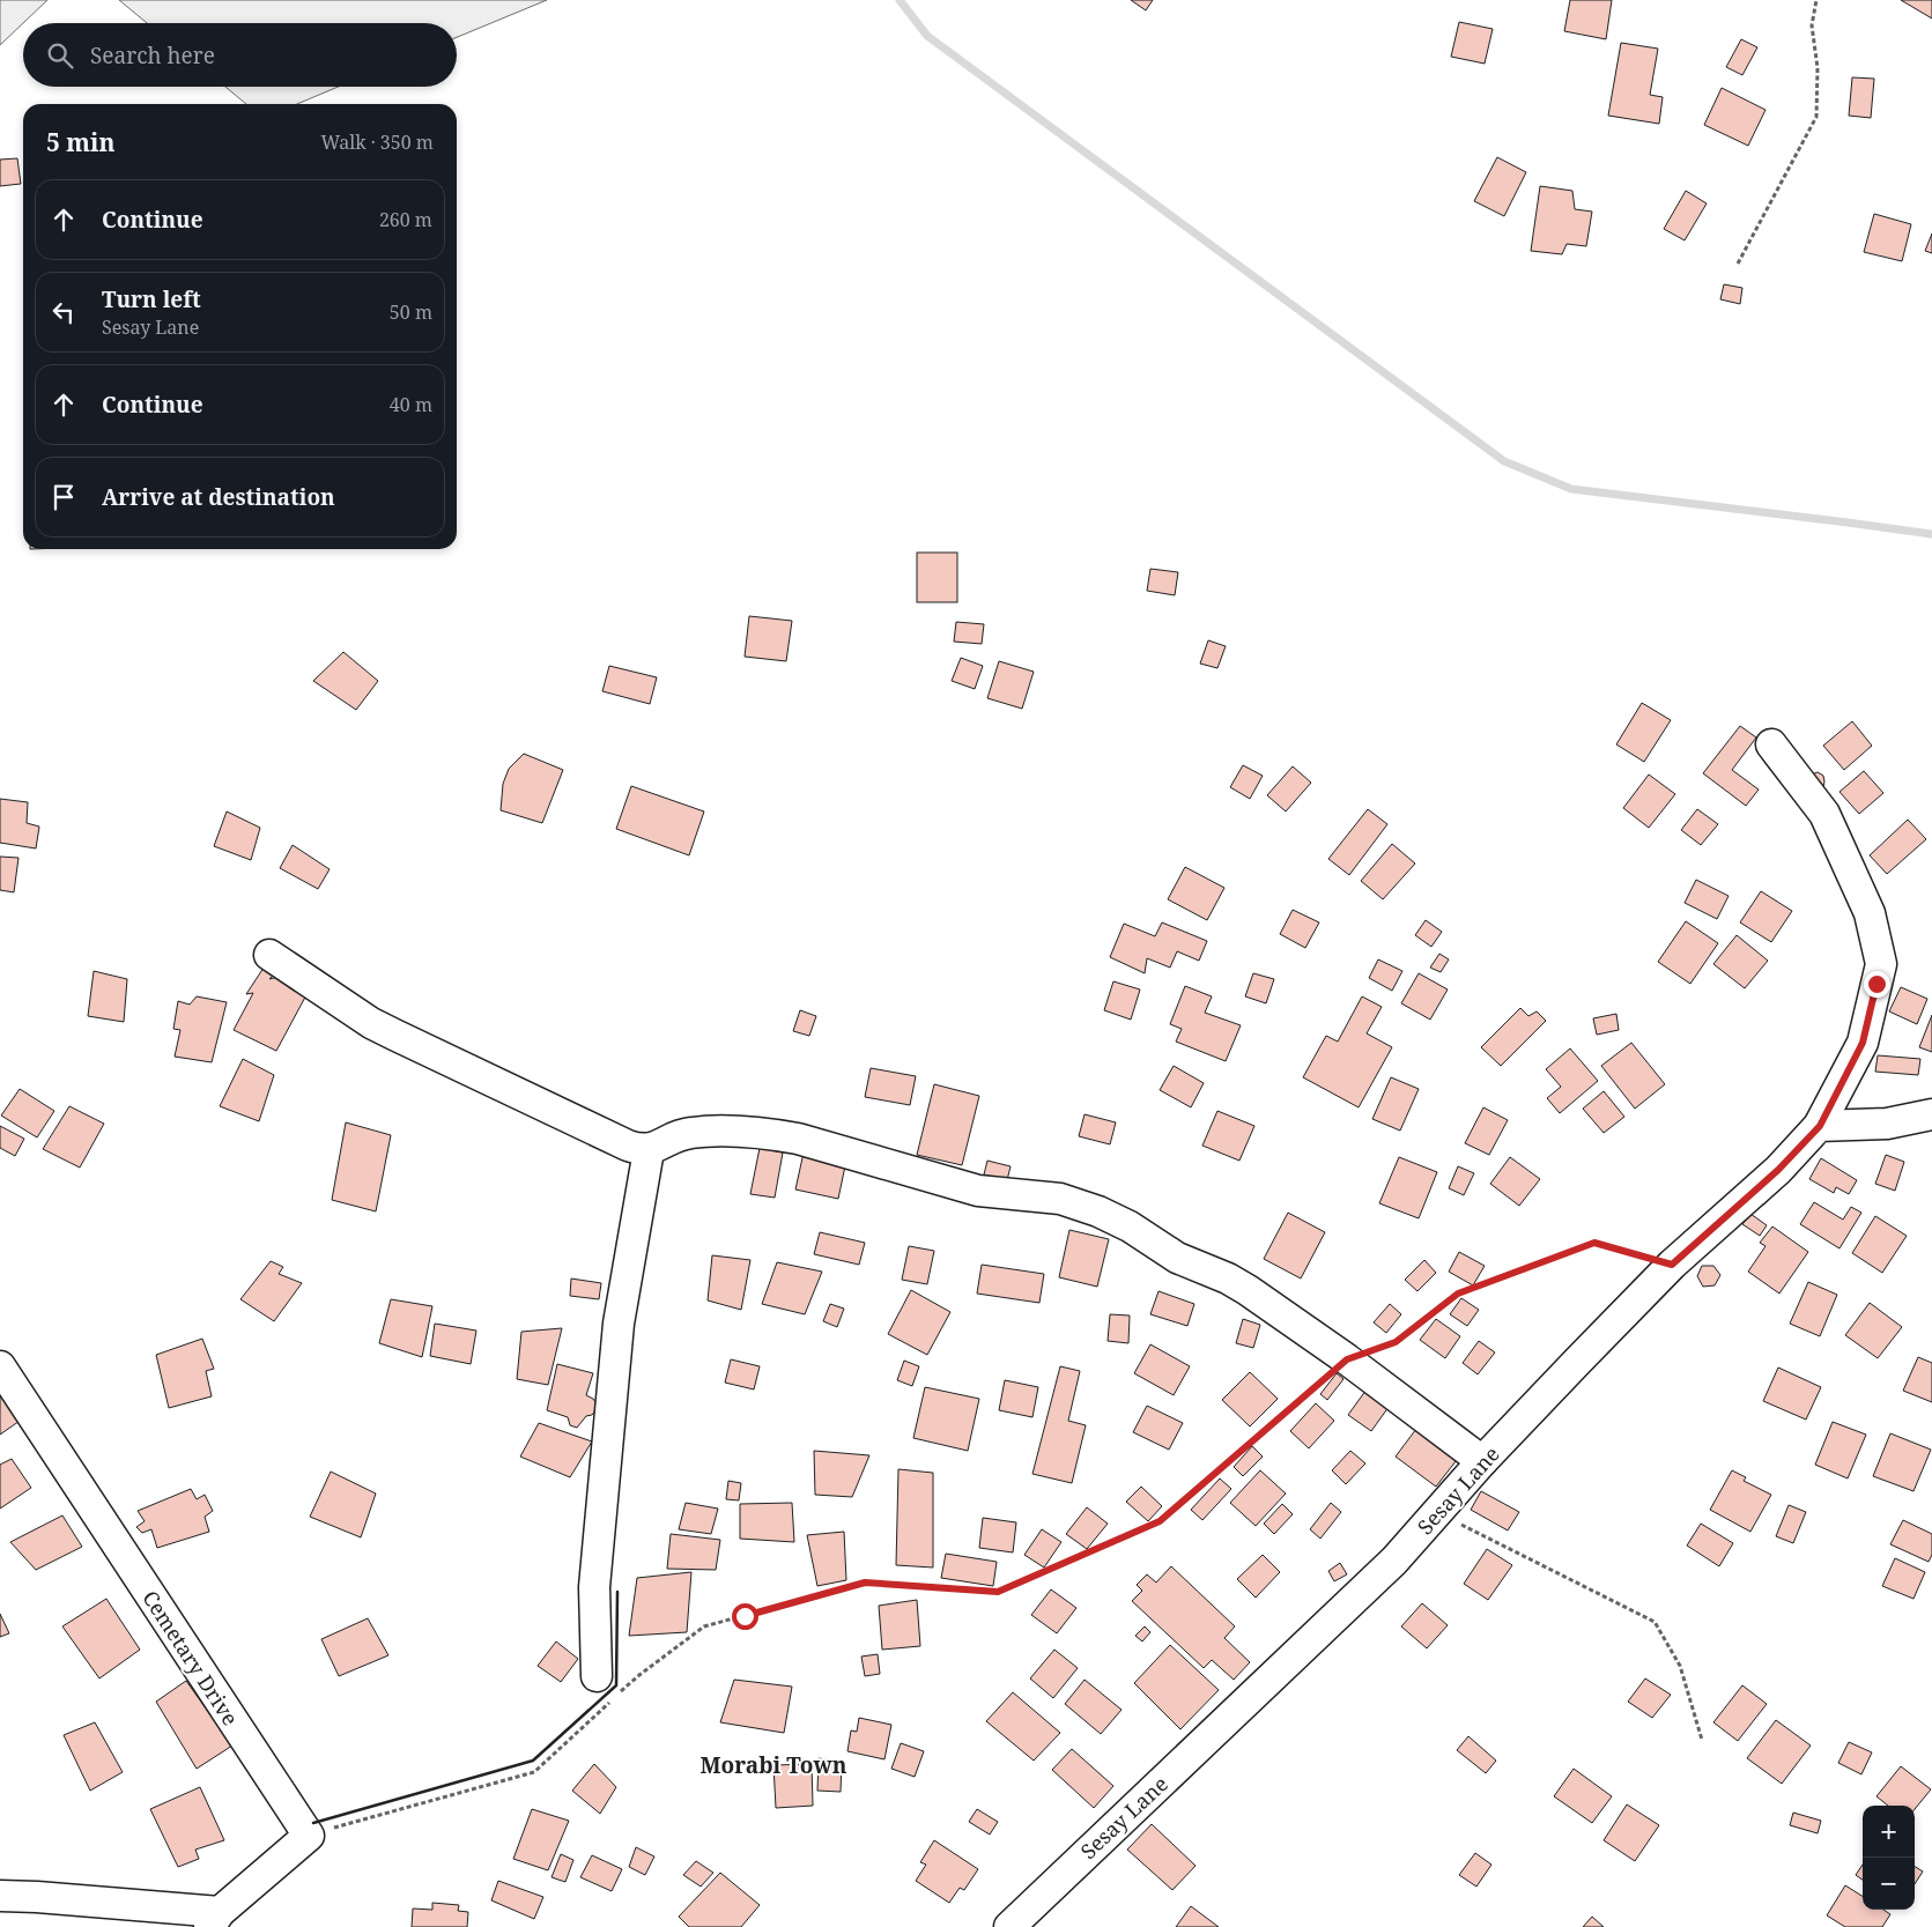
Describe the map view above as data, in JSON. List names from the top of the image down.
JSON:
{
  "streets": {
    "street": ["Sesay Lane", "Cemetary Drive"]
  },
  "districts": ["Morabi Town"],
  "page": {
    "search": "Search here",
    "heading": ["5 min", "Walk · 350 m"],
    "list": [
      ["Continue", "260 m"],
      ["Turn left", "Sesay Lane", "50 m"],
      ["Continue", "40 m"],
      "Arrive at destination"
    ],
    "map_buttons": ["+", "−"]
  }
}
